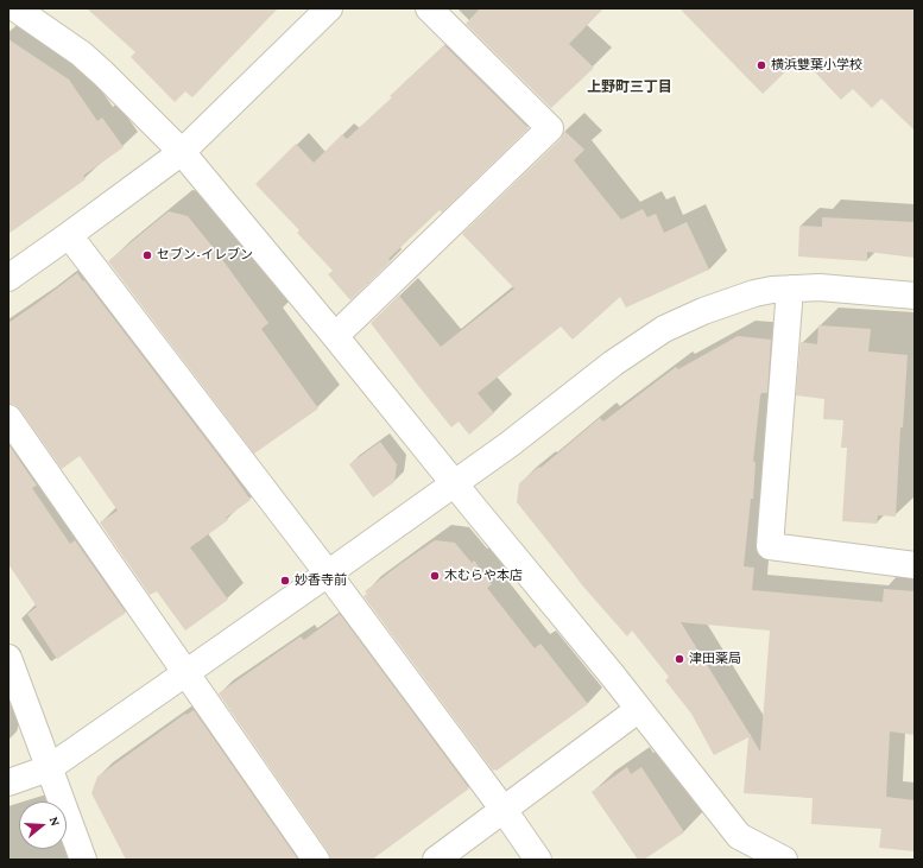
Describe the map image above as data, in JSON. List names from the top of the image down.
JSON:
{
  "districts": ["上野町三丁目"],
  "places": [
    "横浜雙葉小学校",
    "セブン-イレブン",
    "木むらや本店",
    "妙香寺前",
    "津田薬局"
  ],
  "north": "right"
}
